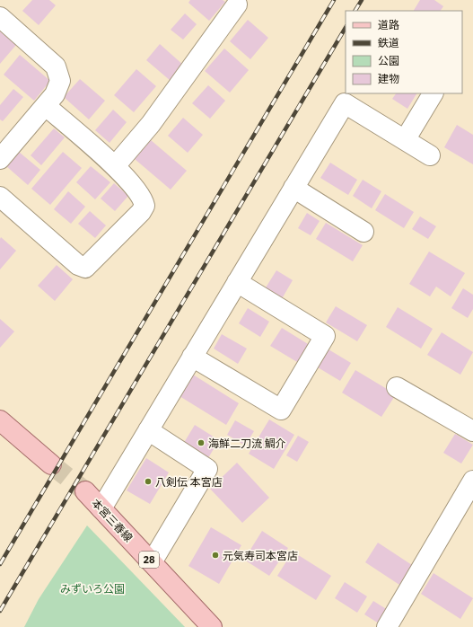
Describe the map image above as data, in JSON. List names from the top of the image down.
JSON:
{
  "streets": {
    "main road": ["本宮三春線", "28"]
  },
  "parks": ["みずいろ公園"],
  "places": ["海鮮二刀流 鯛介", "八剣伝 本宮店", "元気寿司本宮店"],
  "legend": [
    "道路",
    "鉄道",
    "公園",
    "建物"
  ]
}
